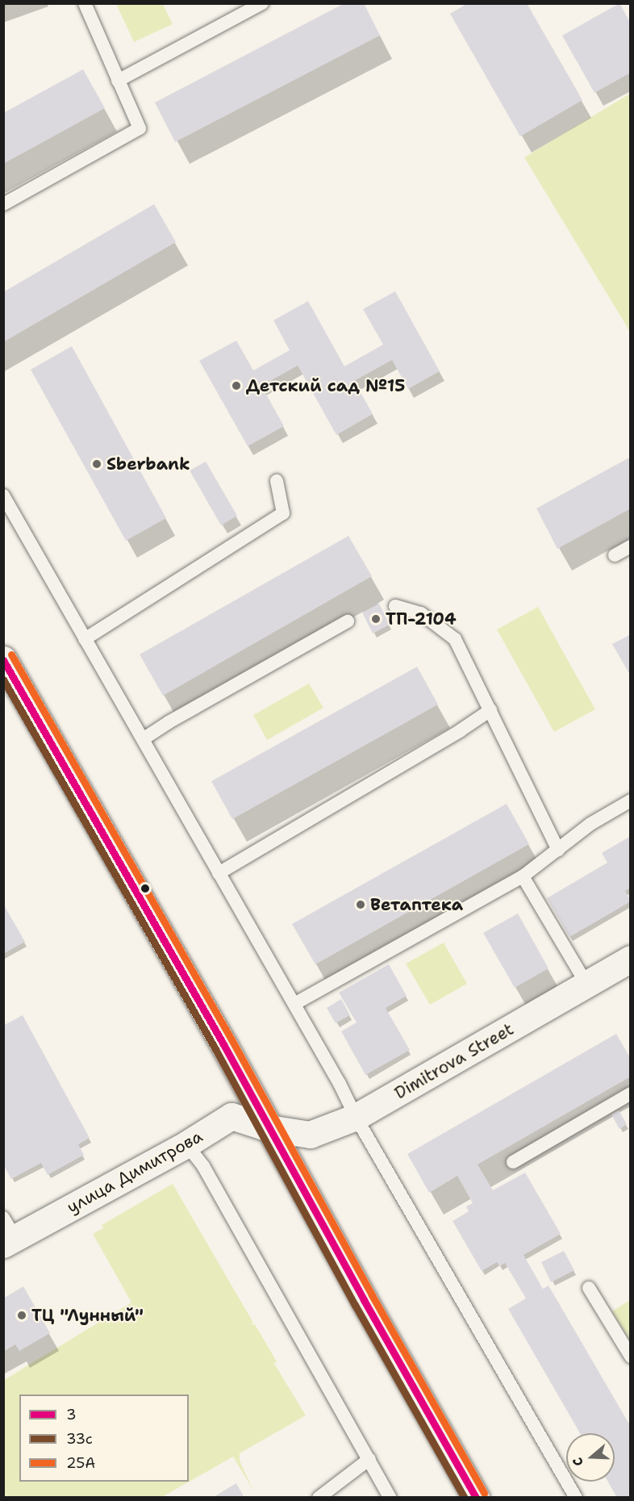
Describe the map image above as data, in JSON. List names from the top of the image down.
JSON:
{
  "streets": {
    "main road": ["Dimitrova Street", "улица Димитрова"]
  },
  "crossings": [
    ["Dimitrova Street", "улица Димитрова"]
  ],
  "places": [
    "Детский сад №15",
    "Sberbank",
    "ТП-2104",
    "Ветаптека",
    "ТЦ \"Лунный\""
  ],
  "lines": ["transit line 25А", "transit line 3", "transit line 33с"],
  "legend": ["3", "33с", "25А"],
  "north": "left"
}
